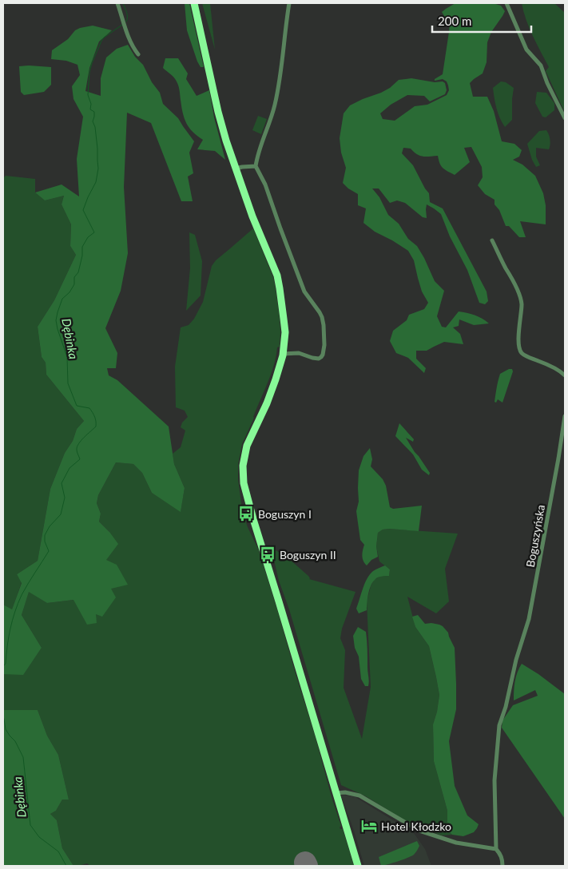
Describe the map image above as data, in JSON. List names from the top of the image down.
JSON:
{
  "streets": {
    "street": ["Boguszyńska"]
  },
  "water": ["Dębinka"],
  "places": {
    "bus stop": ["Boguszyn I", "Boguszyn II"],
    "hotel": ["Hotel Kłodzko"]
  },
  "scale_bar": "200 m"
}
